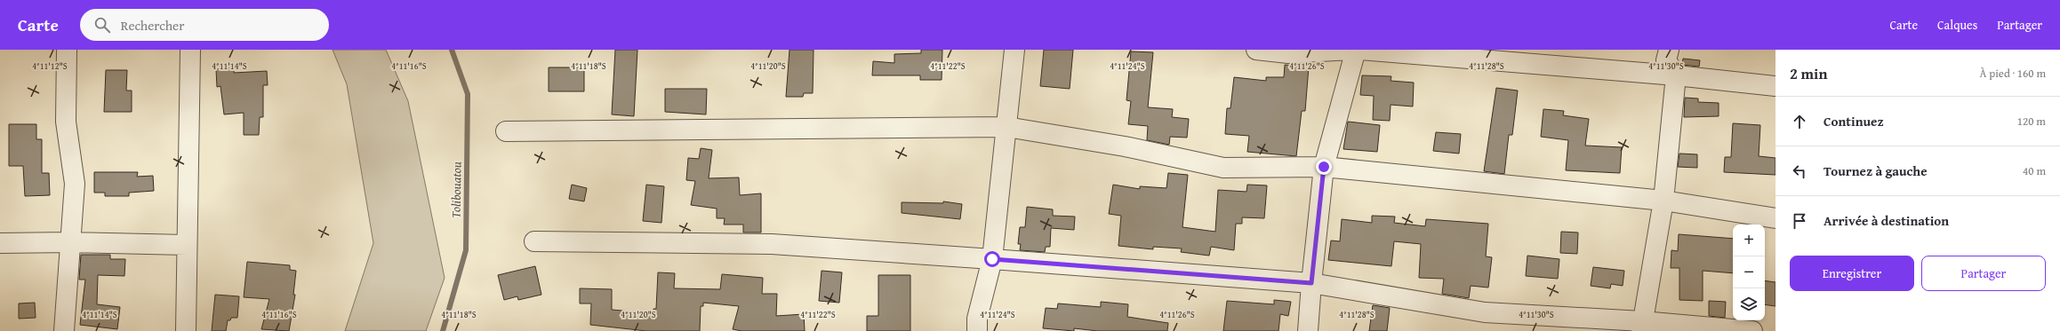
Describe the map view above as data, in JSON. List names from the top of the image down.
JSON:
{
  "water": ["Tolibouatou"],
  "page": {
    "header": "Carte",
    "search": "Rechercher",
    "nav": ["Carte", "Calques", "Partager"],
    "heading": ["2 min", "À pied · 160 m"],
    "list": [
      ["Continuez", "120 m"],
      ["Tournez à gauche", "40 m"],
      "Arrivée à destination"
    ],
    "map_buttons": ["+", "−"],
    "buttons": ["Enregistrer", "Partager"]
  },
  "coordinates": [
    "4°11'12\"S",
    "4°11'14\"S",
    "4°11'16\"S",
    "4°11'18\"S",
    "4°11'20\"S",
    "4°11'22\"S",
    "4°11'26\"S",
    "4°11'30\"S",
    "4°11'24\"S",
    "4°11'28\"S"
  ]
}
